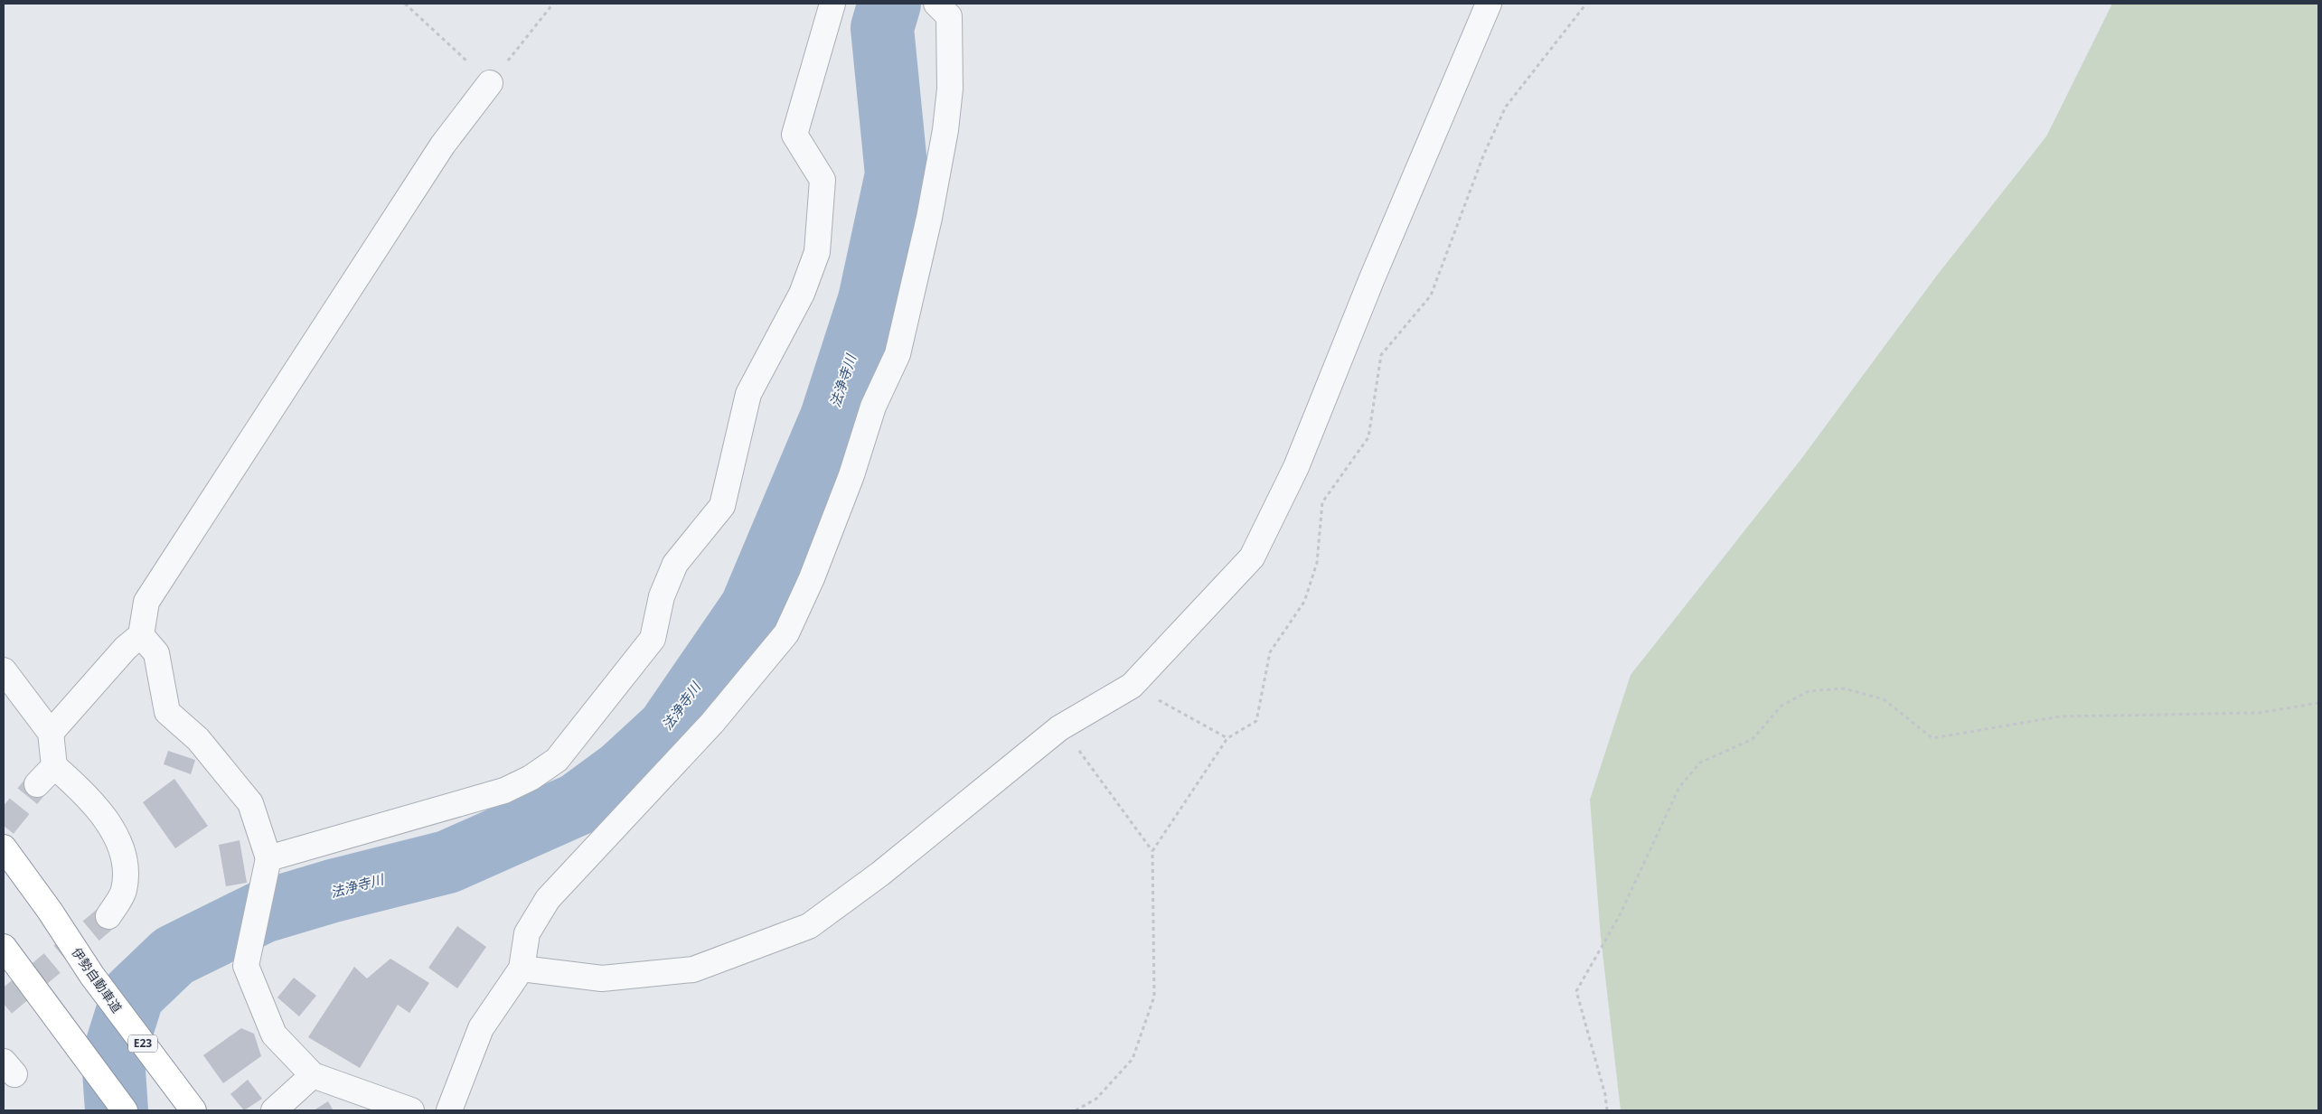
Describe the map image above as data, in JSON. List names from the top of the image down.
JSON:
{
  "streets": {
    "highway": ["伊勢自動車道", "E23"]
  },
  "water": ["法浄寺川"]
}
